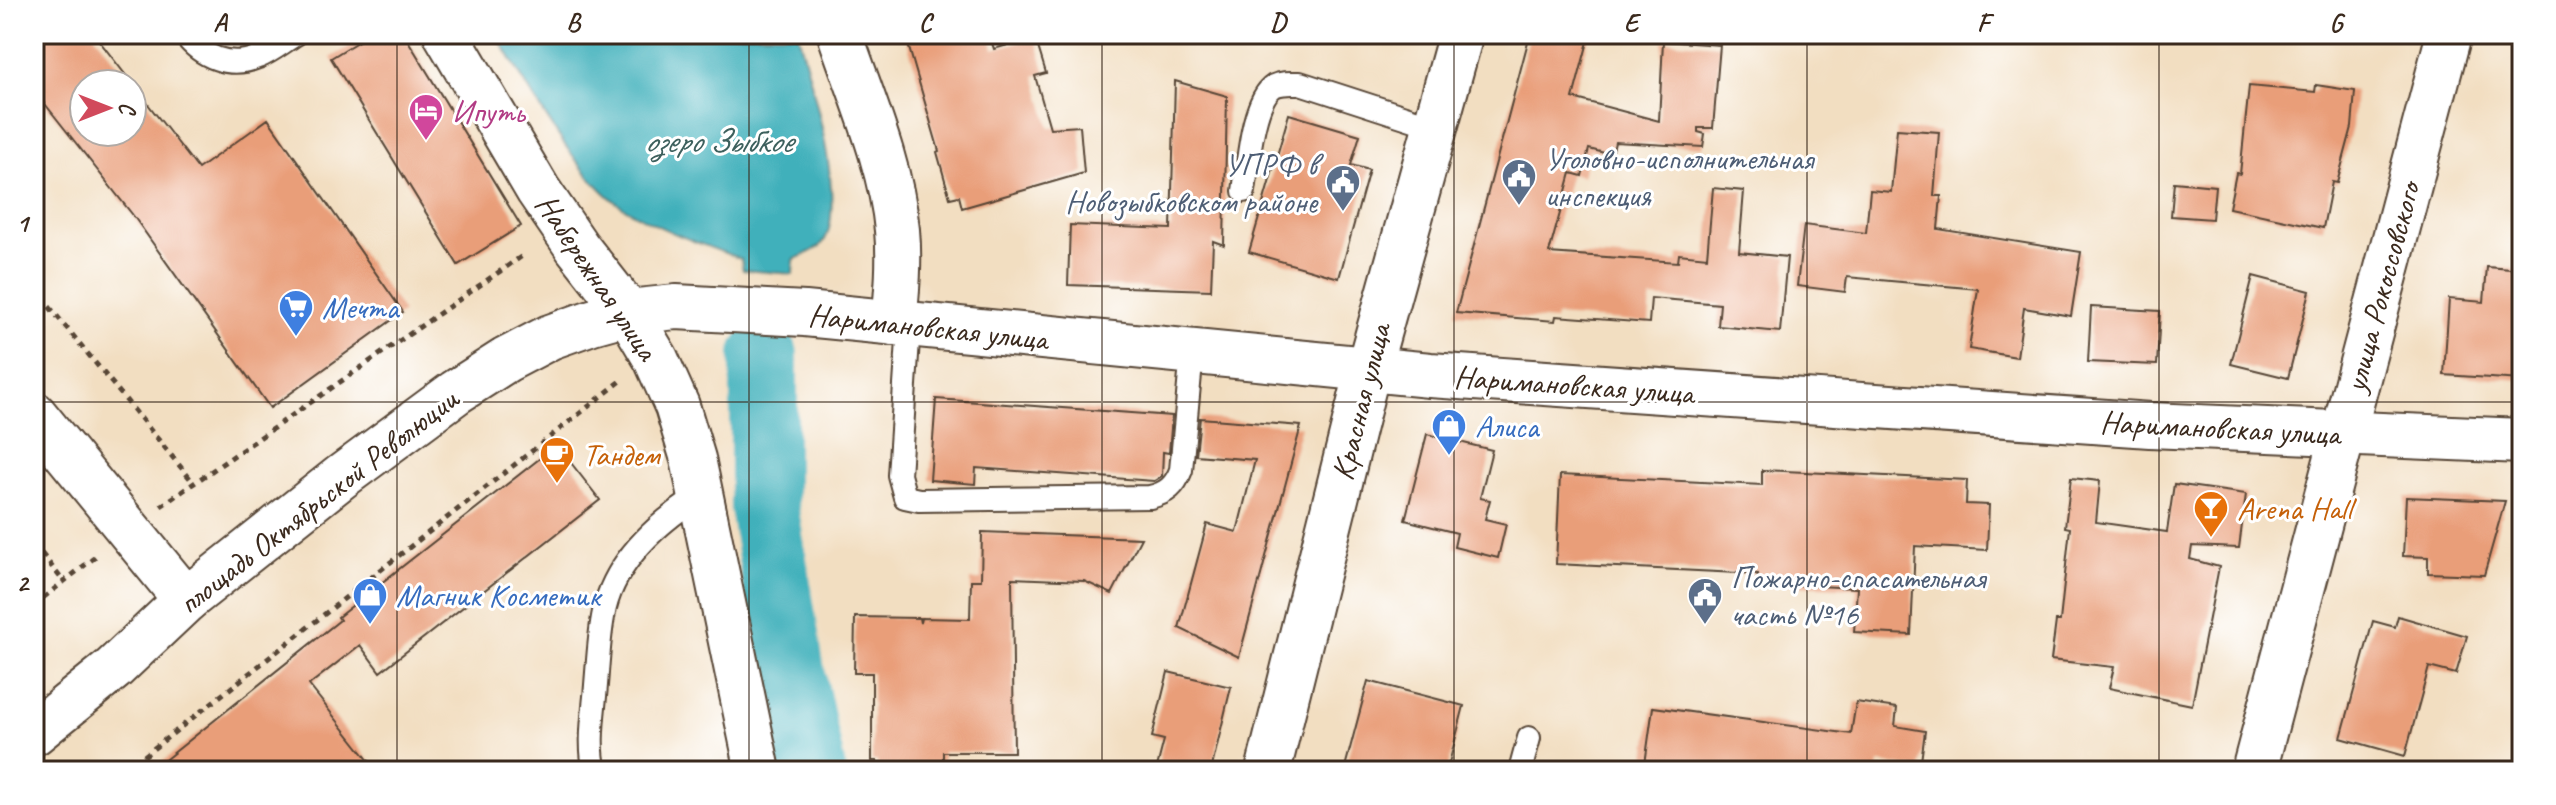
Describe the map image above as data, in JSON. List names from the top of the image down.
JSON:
{
  "streets": {
    "main road": [
      "Набережная улица",
      "улица Рокоссовского",
      "Наримановская улица",
      "Красная улица",
      "площадь Октябрьской Революции"
    ]
  },
  "crossings": [
    ["Набережная улица", "Наримановская улица"],
    ["Набережная улица", "площадь Октябрьской Революции"],
    ["улица Рокоссовского", "Наримановская улица"],
    ["Наримановская улица", "Красная улица"],
    ["Наримановская улица", "площадь Октябрьской Революции"]
  ],
  "water": ["озеро Зыбкое"],
  "places": {
    "hotel": ["Ипуть"],
    "public building": ["Уголовно-исполнительная инспекция", "УПРФ в Новозыбковском районе", "Пожарно-спасательная часть №16"],
    "supermarket": ["Мечта"],
    "shop": ["Алиса", "Магник Косметик"],
    "cafe": ["Тандем"],
    "bar": ["Arena Hall"]
  },
  "north": "right",
  "grid": {
    "columns": [
      "A",
      "B",
      "C",
      "D",
      "E",
      "F",
      "G"
    ],
    "rows": ["1", "2"]
  }
}
